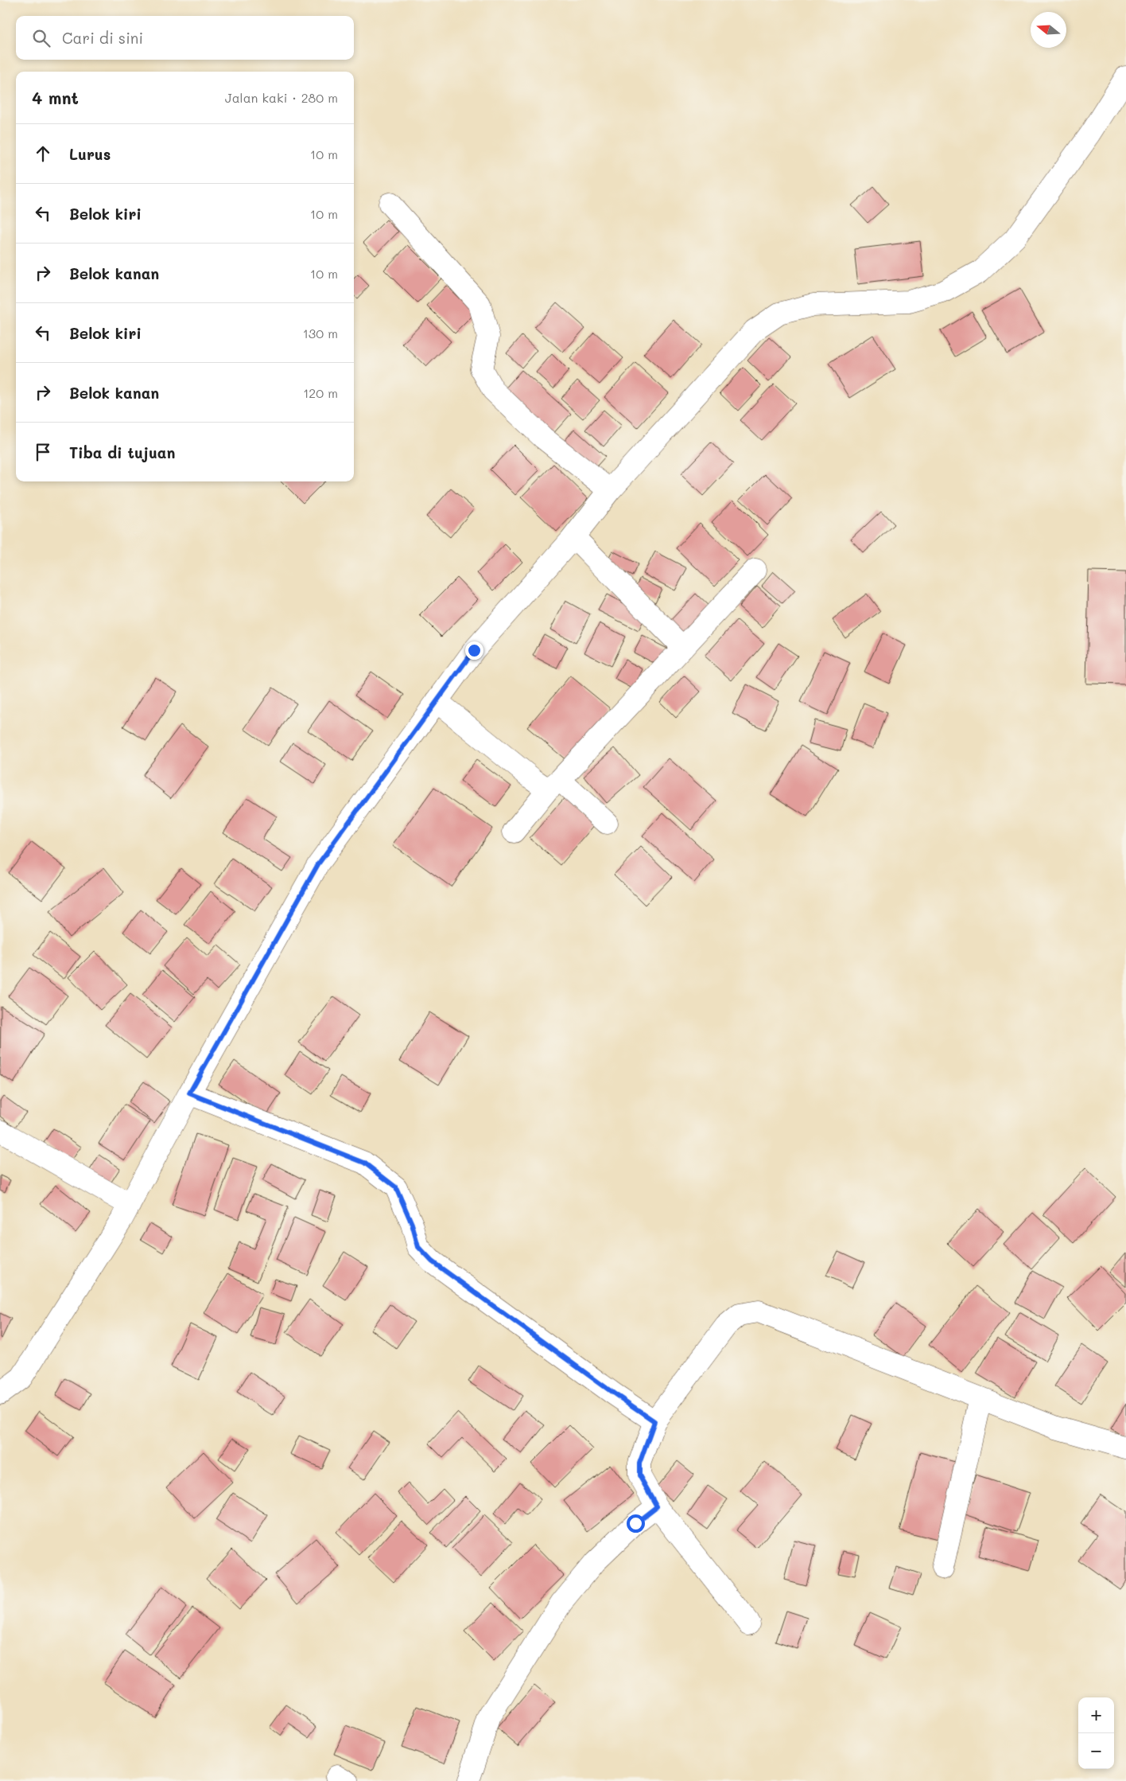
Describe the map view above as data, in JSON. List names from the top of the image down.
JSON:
{
  "north": "left",
  "page": {
    "search": "Cari di sini",
    "heading": ["4 mnt", "Jalan kaki · 280 m"],
    "list": [
      ["Lurus", "10 m"],
      ["Belok kiri", "10 m"],
      ["Belok kanan", "10 m"],
      ["Belok kiri", "130 m"],
      ["Belok kanan", "120 m"],
      "Tiba di tujuan"
    ],
    "map_buttons": ["+", "−"]
  }
}
